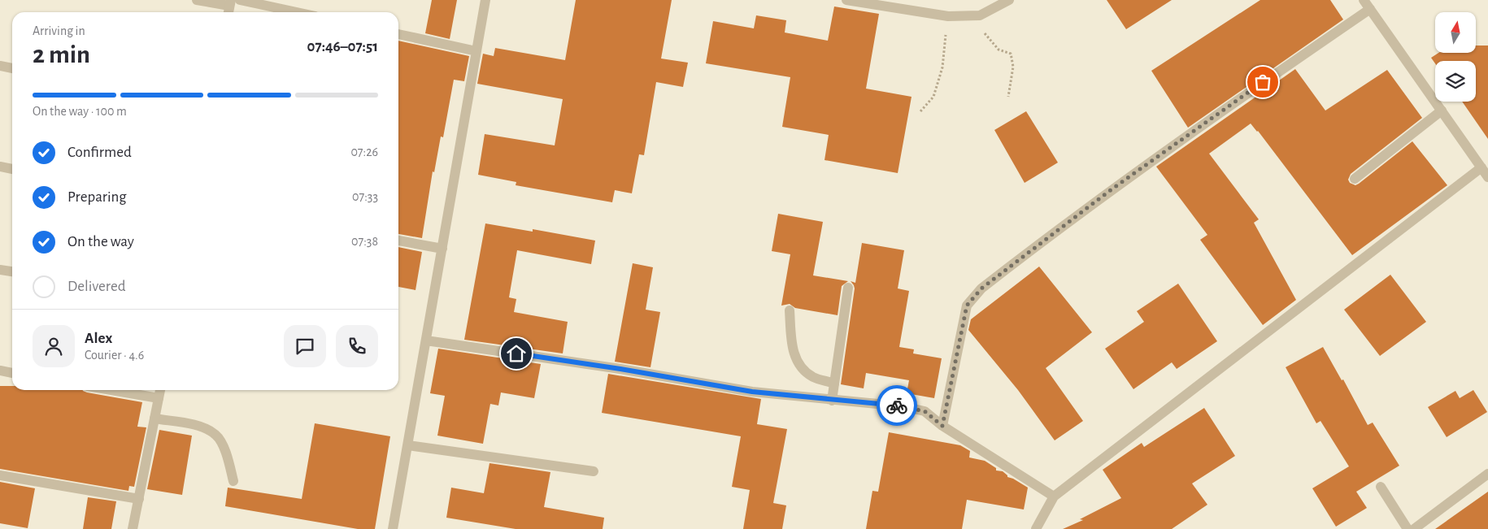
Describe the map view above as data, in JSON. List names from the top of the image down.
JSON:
{
  "north": "top",
  "page": {
    "heading": ["2 min", "Arriving in", "07:46–07:51"],
    "panel": ["Alex", "Courier · 4.6"],
    "bar": "On the way · 100 m",
    "list": [
      ["Confirmed", "07:26"],
      ["Preparing", "07:33"],
      ["On the way", "07:38"],
      "Delivered"
    ]
  }
}
